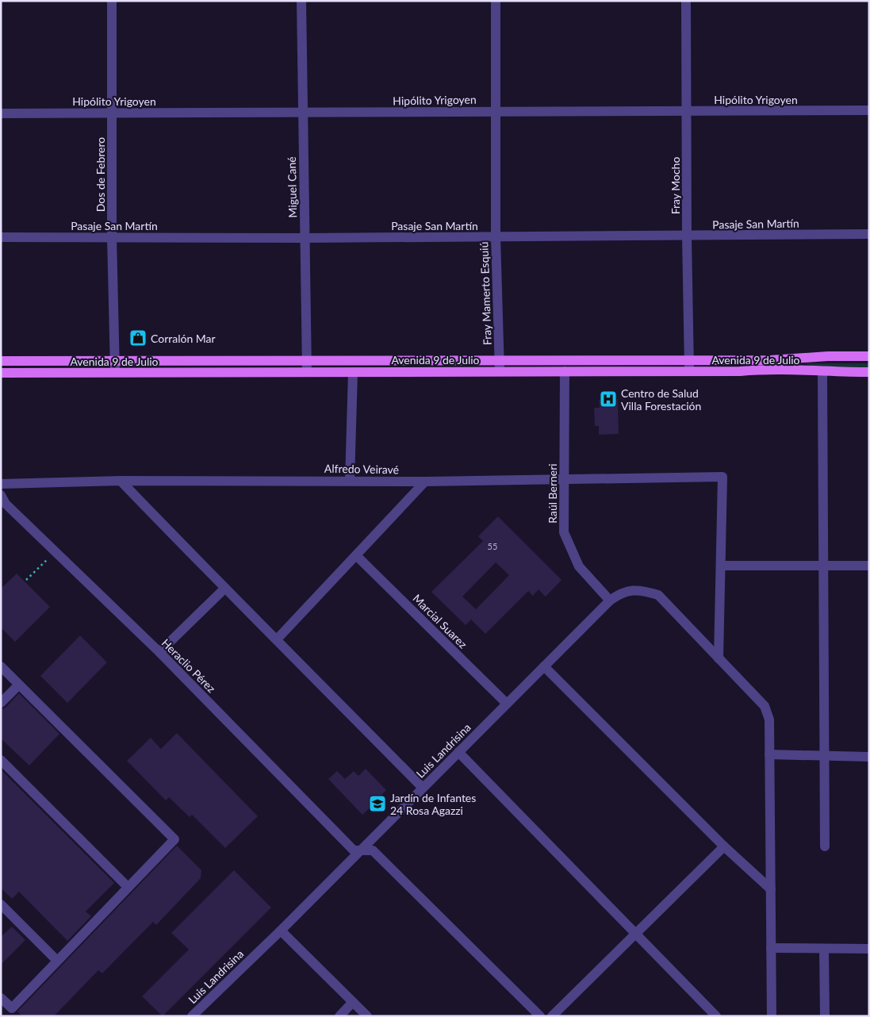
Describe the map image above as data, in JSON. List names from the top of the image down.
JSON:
{
  "streets": {
    "main road": ["Avenida 9 de Julio"],
    "street": [
      "Hipólito Yrigoyen",
      "Dos de Febrero",
      "Fray Mocho",
      "Miguel Cané",
      "Pasaje San Martín",
      "Fray Mamerto Esquiú",
      "Alfredo Veiravé",
      "Raúl Berneri",
      "Marcial Suarez",
      "Heraclio Pérez",
      "Luis Landrisina"
    ]
  },
  "crossings": [
    ["Hipólito Yrigoyen", "Dos de Febrero"],
    ["Hipólito Yrigoyen", "Fray Mocho"],
    ["Hipólito Yrigoyen", "Miguel Cané"],
    ["Hipólito Yrigoyen", "Fray Mamerto Esquiú"],
    ["Dos de Febrero", "Pasaje San Martín"],
    ["Dos de Febrero", "Avenida 9 de Julio"],
    ["Fray Mocho", "Pasaje San Martín"],
    ["Fray Mocho", "Avenida 9 de Julio"],
    ["Miguel Cané", "Pasaje San Martín"],
    ["Miguel Cané", "Avenida 9 de Julio"],
    ["Pasaje San Martín", "Fray Mamerto Esquiú"],
    ["Fray Mamerto Esquiú", "Avenida 9 de Julio"],
    ["Avenida 9 de Julio", "Raúl Berneri"],
    ["Alfredo Veiravé", "Raúl Berneri"],
    ["Raúl Berneri", "Luis Landrisina"],
    ["Marcial Suarez", "Luis Landrisina"],
    ["Heraclio Pérez", "Luis Landrisina"]
  ],
  "places": {
    "shop": ["Corralón Mar"],
    "hospital": ["Centro de Salud Villa Forestación"],
    "school or university": ["Jardín de Infantes 24 Rosa Agazzi"]
  },
  "house_numbers": ["55"]
}
